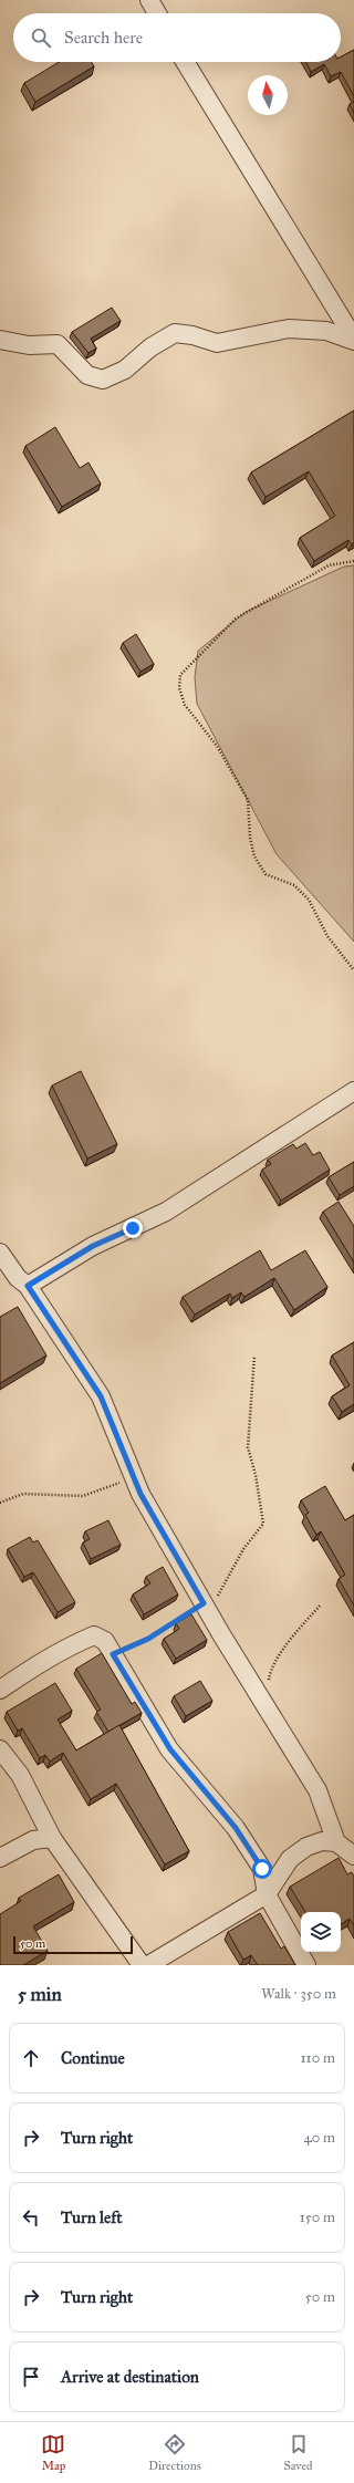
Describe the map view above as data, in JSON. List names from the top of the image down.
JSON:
{
  "scale_bar": "50 m",
  "north": "top",
  "page": {
    "search": "Search here",
    "scale": "50 m",
    "heading": ["5 min", "Walk · 350 m"],
    "list": [
      ["Continue", "110 m"],
      ["Turn right", "40 m"],
      ["Turn left", "150 m"],
      ["Turn right", "50 m"],
      "Arrive at destination"
    ],
    "nav": ["Map", "Directions", "Saved"]
  }
}
